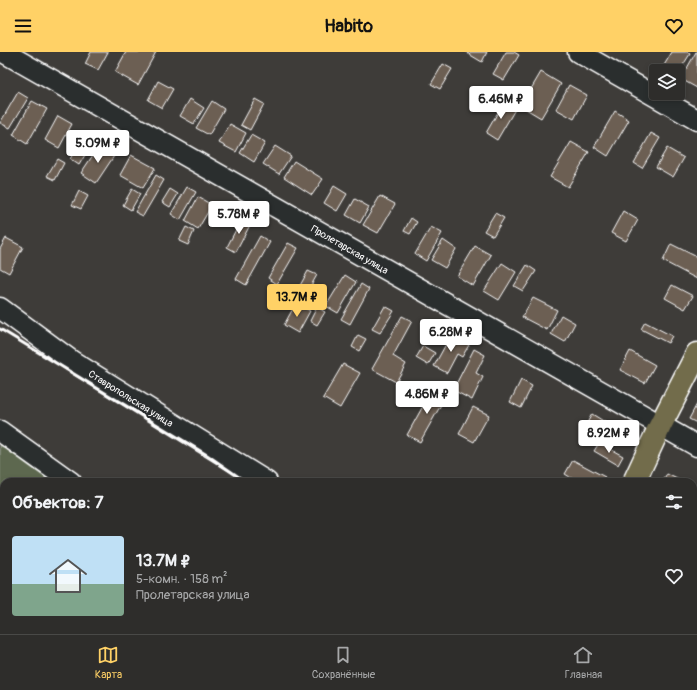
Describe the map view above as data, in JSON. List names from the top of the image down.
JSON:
{
  "streets": {
    "street": ["Пролетарская улица", "Ставропольская улица"]
  },
  "page": {
    "header": "Habito",
    "price": [
      "6.46M ₽",
      "5.09M ₽",
      "5.78M ₽",
      "13.7M ₽",
      "6.28M ₽",
      "4.86M ₽",
      "8.92M ₽"
    ],
    "heading": "Объектов: 7",
    "list": [
      {
        "name": "13.7M ₽",
        "note": "5-комн. · 158 m² · Пролетарская улица"
      }
    ],
    "tabs": ["Карта", "Сохранённые", "Главная"]
  }
}
